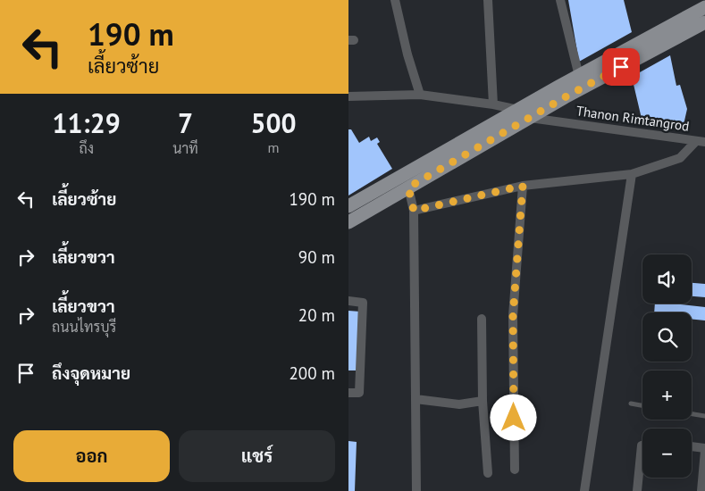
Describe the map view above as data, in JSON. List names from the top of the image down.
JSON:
{
  "streets": {
    "street": ["Thanon Rimtangrod"]
  },
  "page": {
    "turn": ["190 m", "เลี้ยวซ้าย"],
    "eta": [
      "11:29",
      "ถึง",
      "7",
      "นาที",
      "500",
      "m"
    ],
    "list": [
      {
        "name": "เลี้ยวซ้าย",
        "value": "190 m"
      },
      {
        "name": "เลี้ยวขวา",
        "value": "90 m"
      },
      {
        "name": "เลี้ยวขวา",
        "note": "ถนนไทรบุรี",
        "value": "20 m"
      },
      {
        "name": "ถึงจุดหมาย",
        "value": "200 m"
      }
    ],
    "map_buttons": ["+", "−"],
    "buttons": ["ออก", "แชร์"]
  }
}
